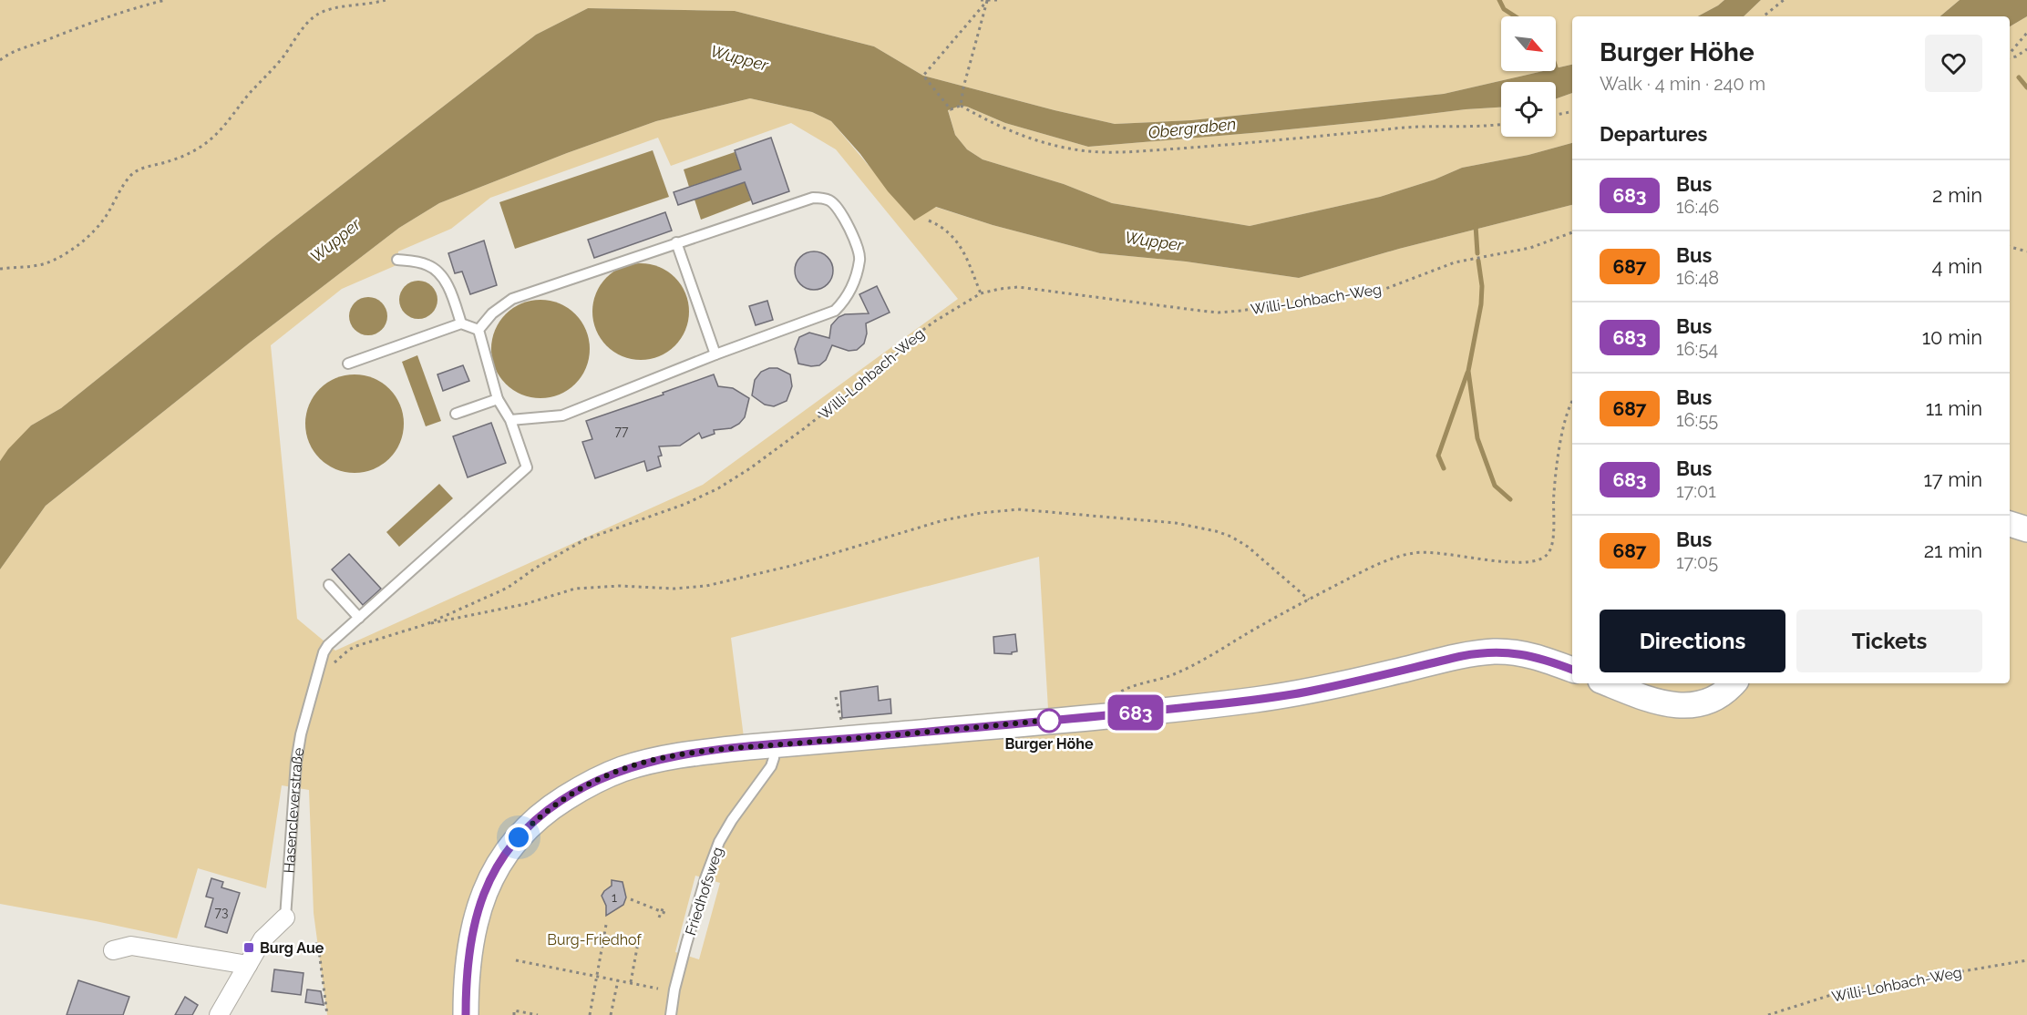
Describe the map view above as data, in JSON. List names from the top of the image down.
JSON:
{
  "streets": {
    "street": ["Hasencleverstraße"],
    "lane": ["Friedhofsweg"],
    "path": ["Willi-Lohbach-Weg"]
  },
  "crossings": [
    ["Willi-Lohbach-Weg", "Hasencleverstraße"]
  ],
  "water": ["Wupper", "Obergraben"],
  "parks": ["Burg-Friedhof"],
  "places": {
    "other": ["Burger Höhe"],
    "transit": ["Burg Aue"]
  },
  "lines": ["bus line 683"],
  "house_numbers": ["77", "1", "73"],
  "north": "bottom right",
  "page": {
    "on_map": "683",
    "heading": [
      ["Burger Höhe", "Walk · 4 min · 240 m"],
      "Departures"
    ],
    "list": [
      {
        "mark": "683",
        "name": "Bus",
        "note": "16:46",
        "value": "2 min"
      },
      {
        "mark": "687",
        "name": "Bus",
        "note": "16:48",
        "value": "4 min"
      },
      {
        "mark": "683",
        "name": "Bus",
        "note": "16:54",
        "value": "10 min"
      },
      {
        "mark": "687",
        "name": "Bus",
        "note": "16:55",
        "value": "11 min"
      },
      {
        "mark": "683",
        "name": "Bus",
        "note": "17:01",
        "value": "17 min"
      },
      {
        "mark": "687",
        "name": "Bus",
        "note": "17:05",
        "value": "21 min"
      }
    ],
    "buttons": ["Directions", "Tickets"]
  }
}
